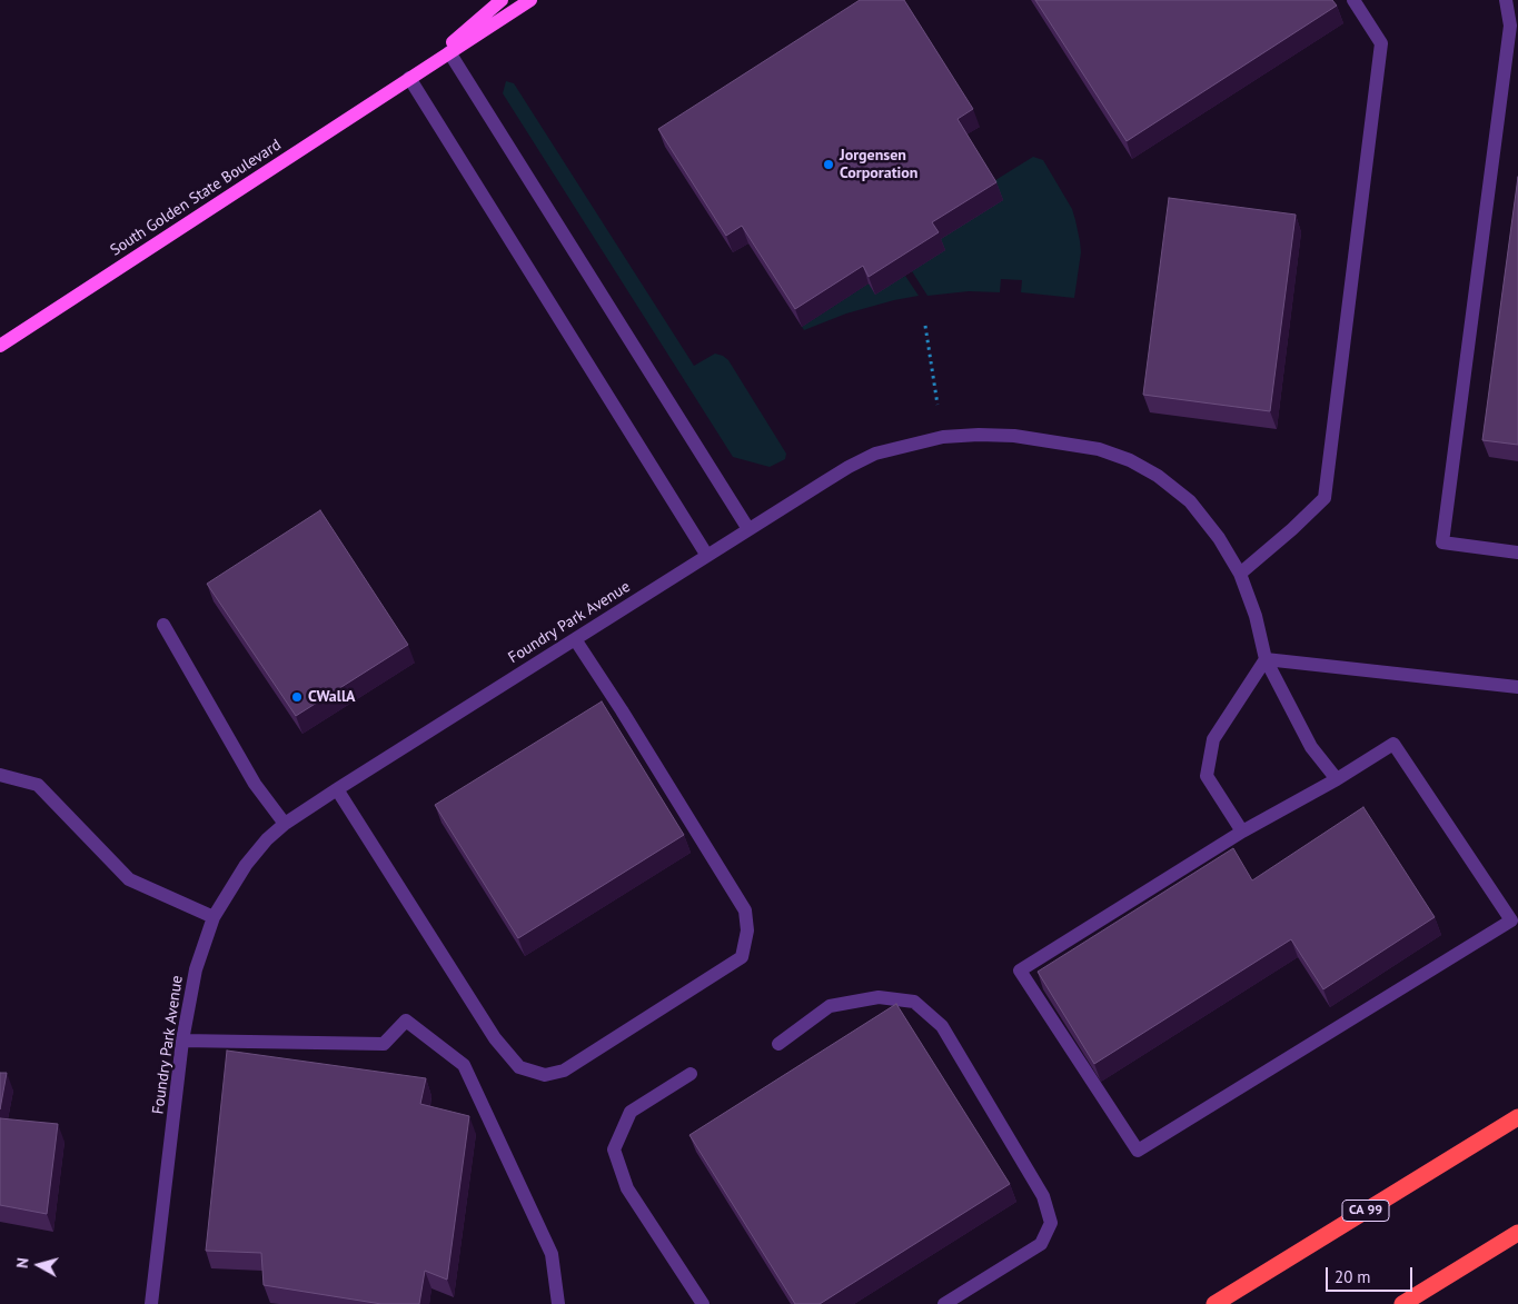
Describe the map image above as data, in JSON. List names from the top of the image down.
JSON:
{
  "streets": {
    "highway": ["CA 99"],
    "main road": ["South Golden State Boulevard"],
    "street": ["Foundry Park Avenue"]
  },
  "places": ["Jorgensen Corporation", "CWallA"],
  "scale_bar": "20 m",
  "north": "left"
}
